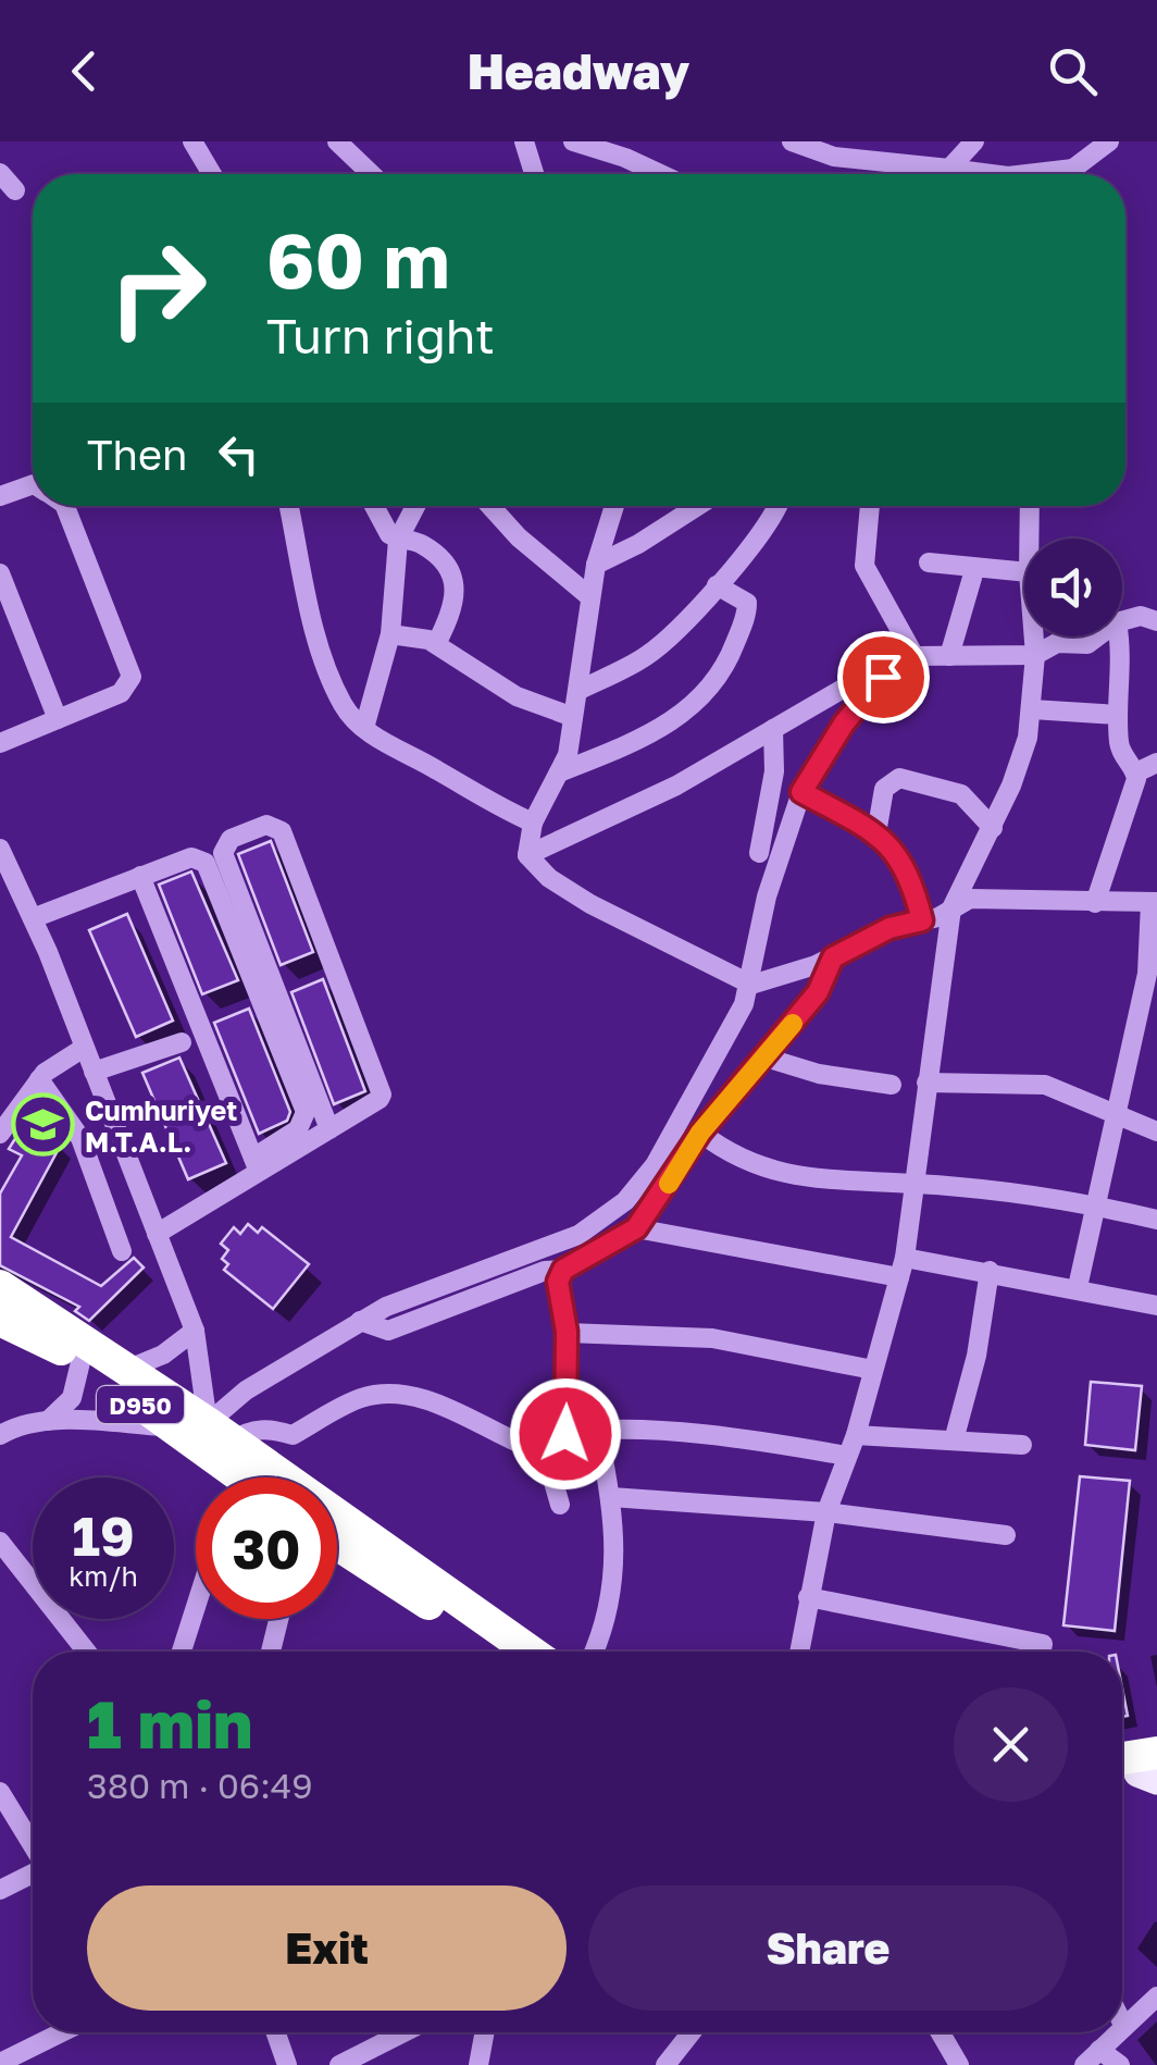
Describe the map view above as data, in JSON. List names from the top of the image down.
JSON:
{
  "streets": {
    "highway": ["D950"]
  },
  "places": {
    "school or university": ["Cumhuriyet M.T.A.L."]
  },
  "page": {
    "header": "Headway",
    "turn": ["60 m", "Turn right"],
    "then": "Then",
    "speed": "19 km/h",
    "limit": "30",
    "heading": ["1 min", "380 m · 06:49"],
    "buttons": ["Exit", "Share"]
  }
}
